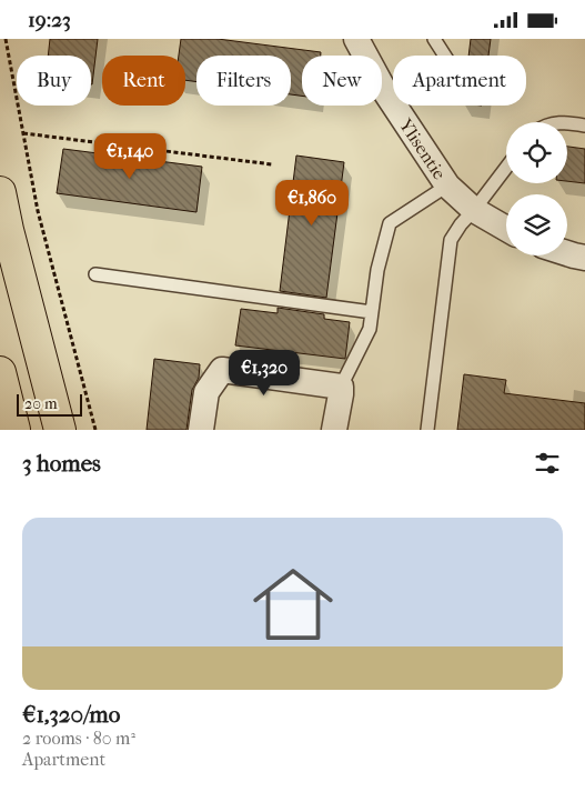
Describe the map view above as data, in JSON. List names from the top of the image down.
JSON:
{
  "streets": {
    "street": ["Ylisentie"]
  },
  "scale_bar": "20 m",
  "page": {
    "status": "19:23",
    "chip": [
      "Buy",
      "Rent",
      "Filters",
      "New",
      "Apartment"
    ],
    "price": ["€1,140", "€1,860", "€1,320"],
    "scale": "20 m",
    "heading": "3 homes",
    "list": [
      {
        "name": "€1,320/mo",
        "note": "2 rooms · 80 m² · Apartment"
      }
    ]
  }
}
